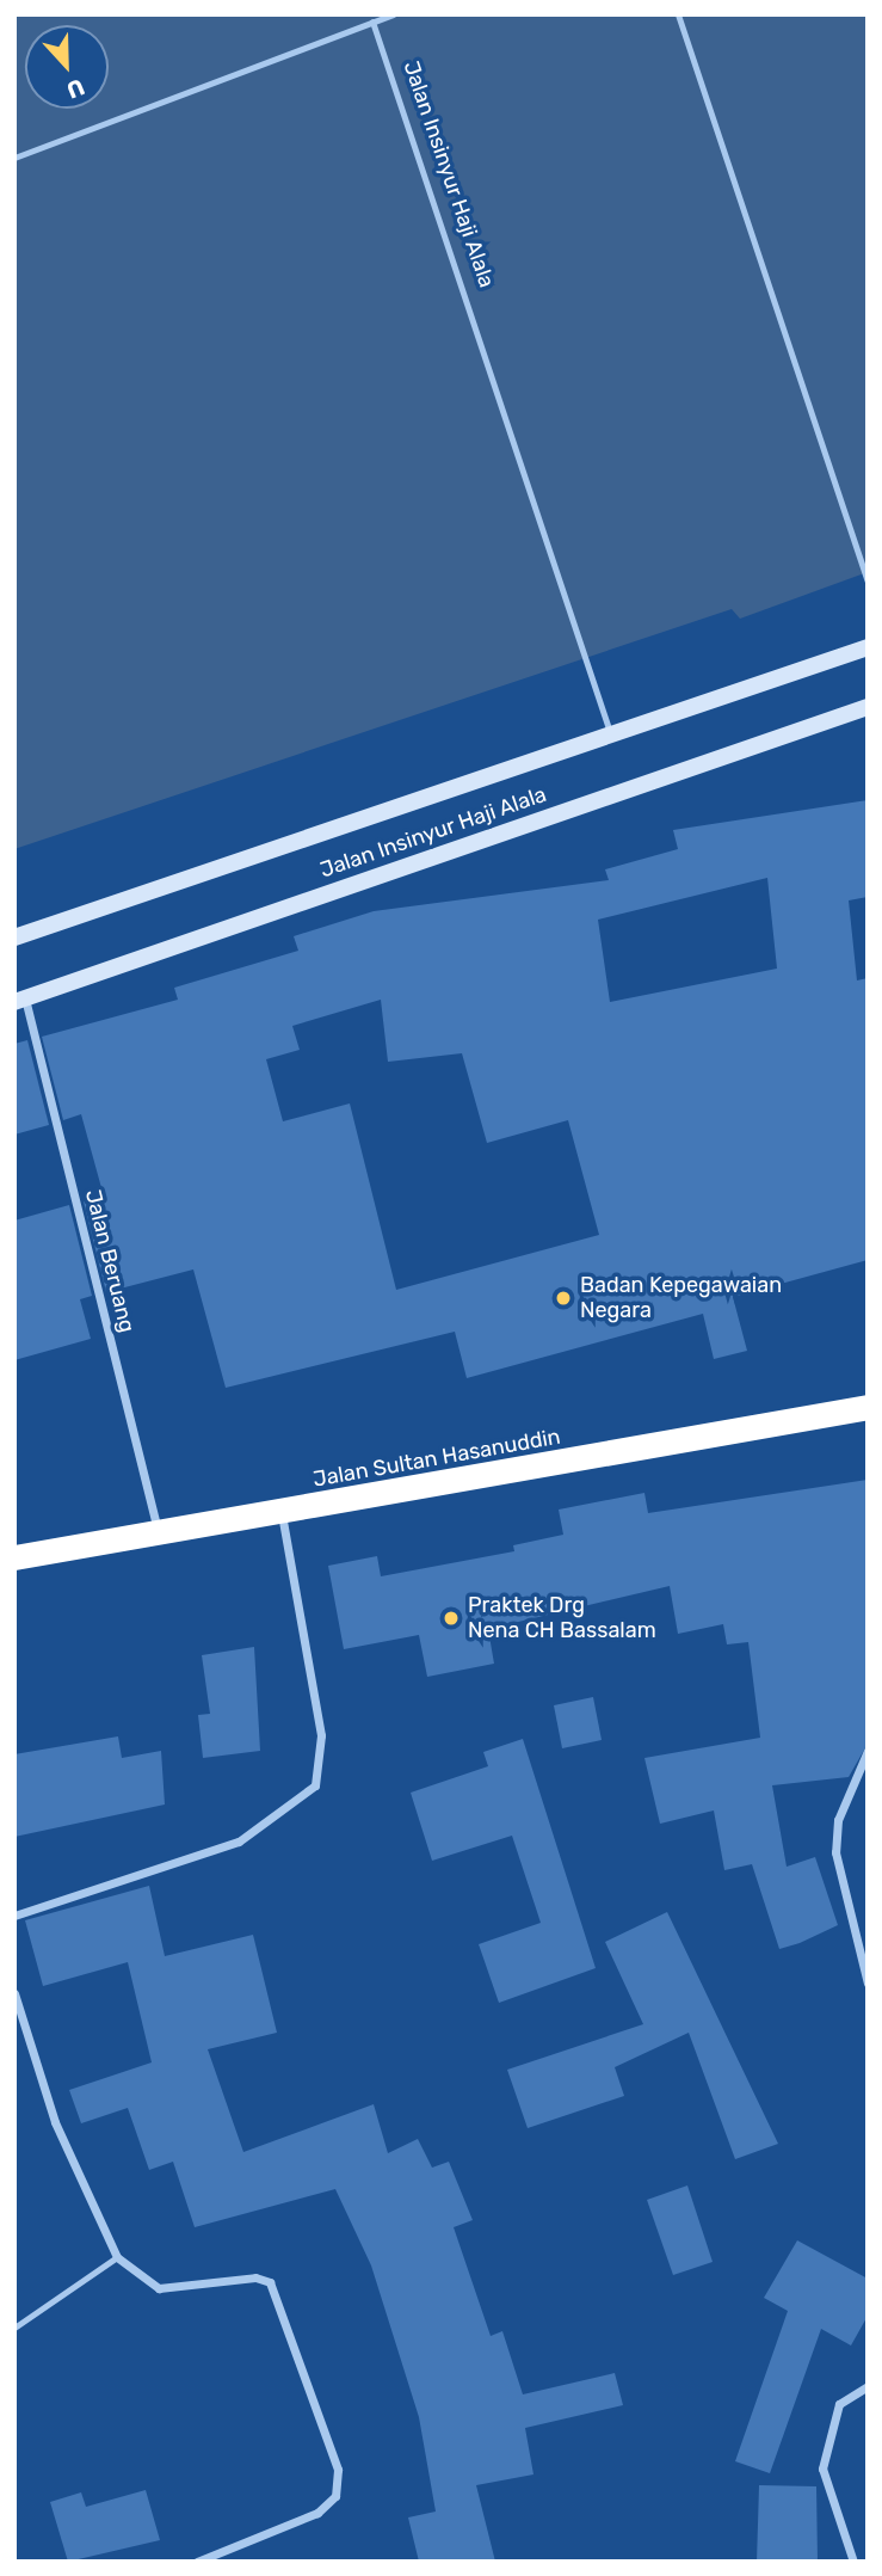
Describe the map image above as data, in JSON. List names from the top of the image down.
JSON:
{
  "streets": {
    "highway": ["Jalan Sultan Hasanuddin"],
    "main road": ["Jalan Insinyur Haji Alala"],
    "street": ["Jalan Beruang"]
  },
  "crossings": [
    ["Jalan Insinyur Haji Alala", "Jalan Beruang"],
    ["Jalan Beruang", "Jalan Sultan Hasanuddin"]
  ],
  "places": ["Badan Kepegawaian Negara", "Praktek Drg Nena CH Bassalam"],
  "north": "bottom"
}
